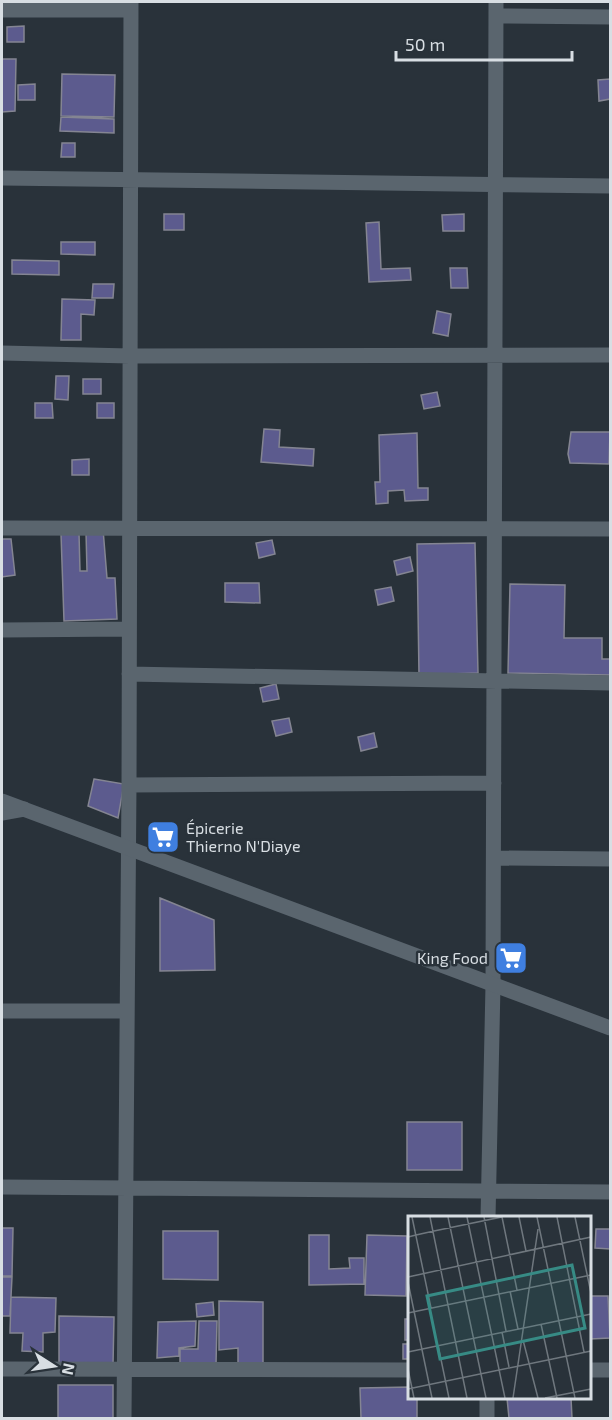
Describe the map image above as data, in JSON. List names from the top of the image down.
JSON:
{
  "places": {
    "supermarket": ["Épicerie Thierno N'Diaye", "King Food"]
  },
  "scale_bar": "50 m",
  "north": "right"
}
